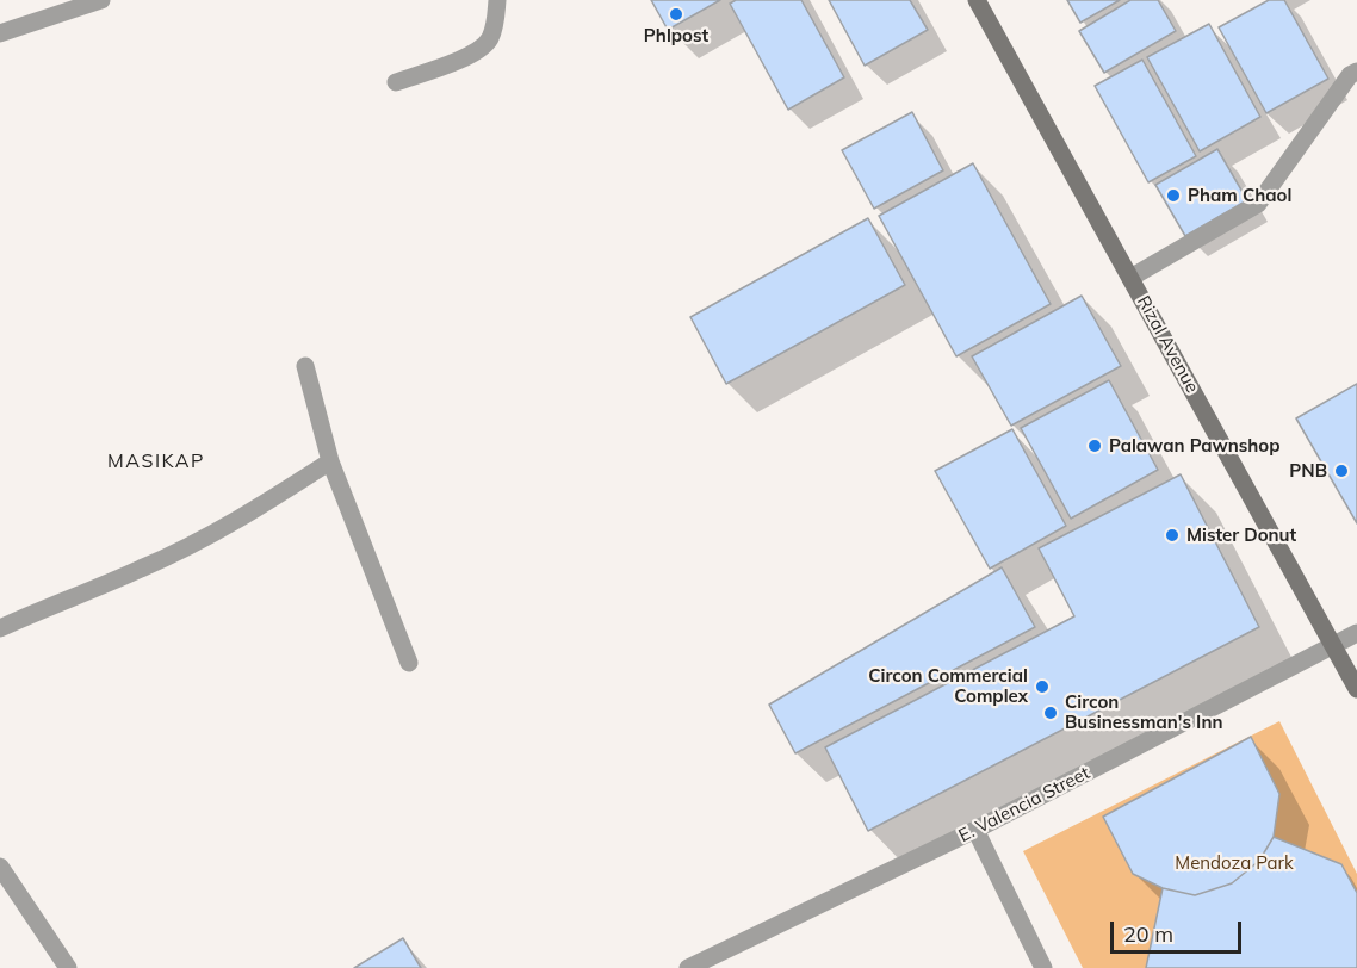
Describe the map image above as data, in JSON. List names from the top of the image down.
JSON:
{
  "streets": {
    "main road": ["Rizal Avenue"],
    "street": ["E. Valencia Street"]
  },
  "crossings": [
    ["Rizal Avenue", "E. Valencia Street"]
  ],
  "districts": ["MASIKAP"],
  "parks": ["Mendoza Park"],
  "places": [
    "Phlpost",
    "Pham Chaol",
    "Palawan Pawnshop",
    "PNB",
    "Mister Donut",
    "Circon Commercial Complex",
    "Circon Businessman's Inn"
  ],
  "scale_bar": "20 m"
}
